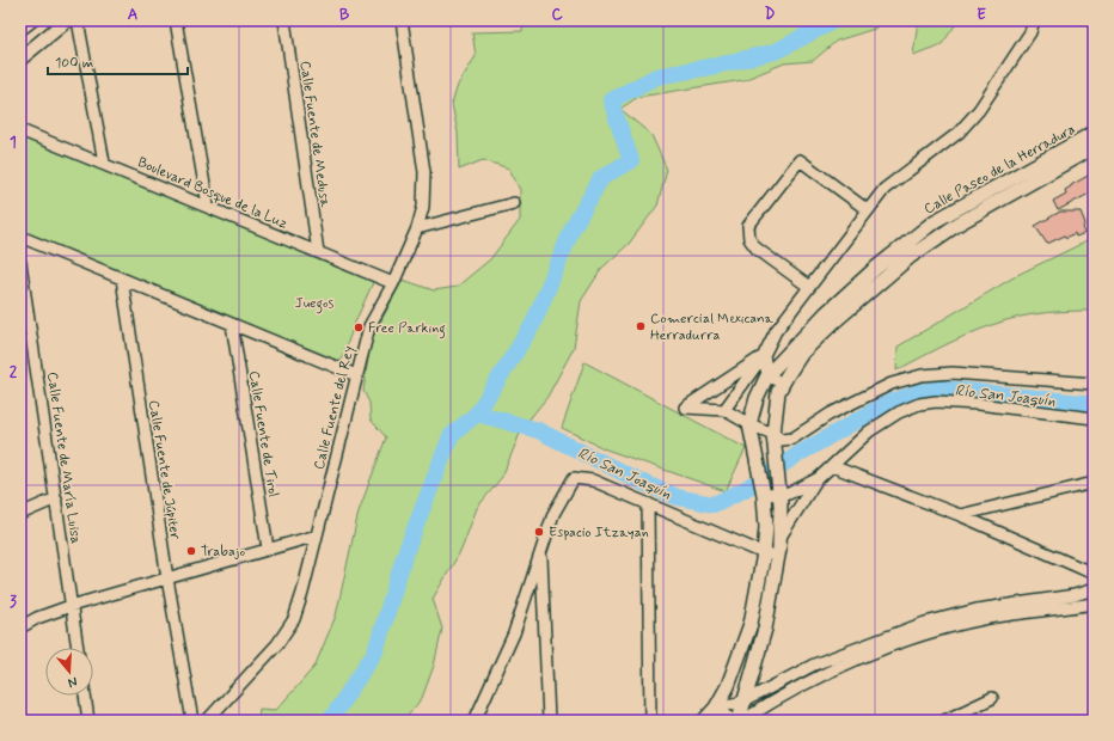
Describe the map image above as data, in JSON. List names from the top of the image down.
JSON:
{
  "streets": {
    "main road": ["Calle Paseo de la Herradura"],
    "street": [
      "Calle Fuente de Medusa",
      "Boulevard Bosque de la Luz",
      "Calle Fuente del Rey",
      "Calle Fuente de Tirol",
      "Calle Fuente de María Luisa",
      "Calle Fuente de Júpiter"
    ]
  },
  "crossings": [
    ["Calle Fuente de Medusa", "Boulevard Bosque de la Luz"],
    ["Boulevard Bosque de la Luz", "Calle Fuente del Rey"]
  ],
  "water": ["Río San Joaquín"],
  "parks": ["Juegos"],
  "places": [
    "Comercial Mexicana Herradurra",
    "Free Parking",
    "Espacio Itzayan",
    "Trabajo"
  ],
  "scale_bar": "100 m",
  "north": "bottom",
  "grid": {
    "columns": [
      "A",
      "B",
      "C",
      "D",
      "E"
    ],
    "rows": ["1", "2", "3"]
  }
}
